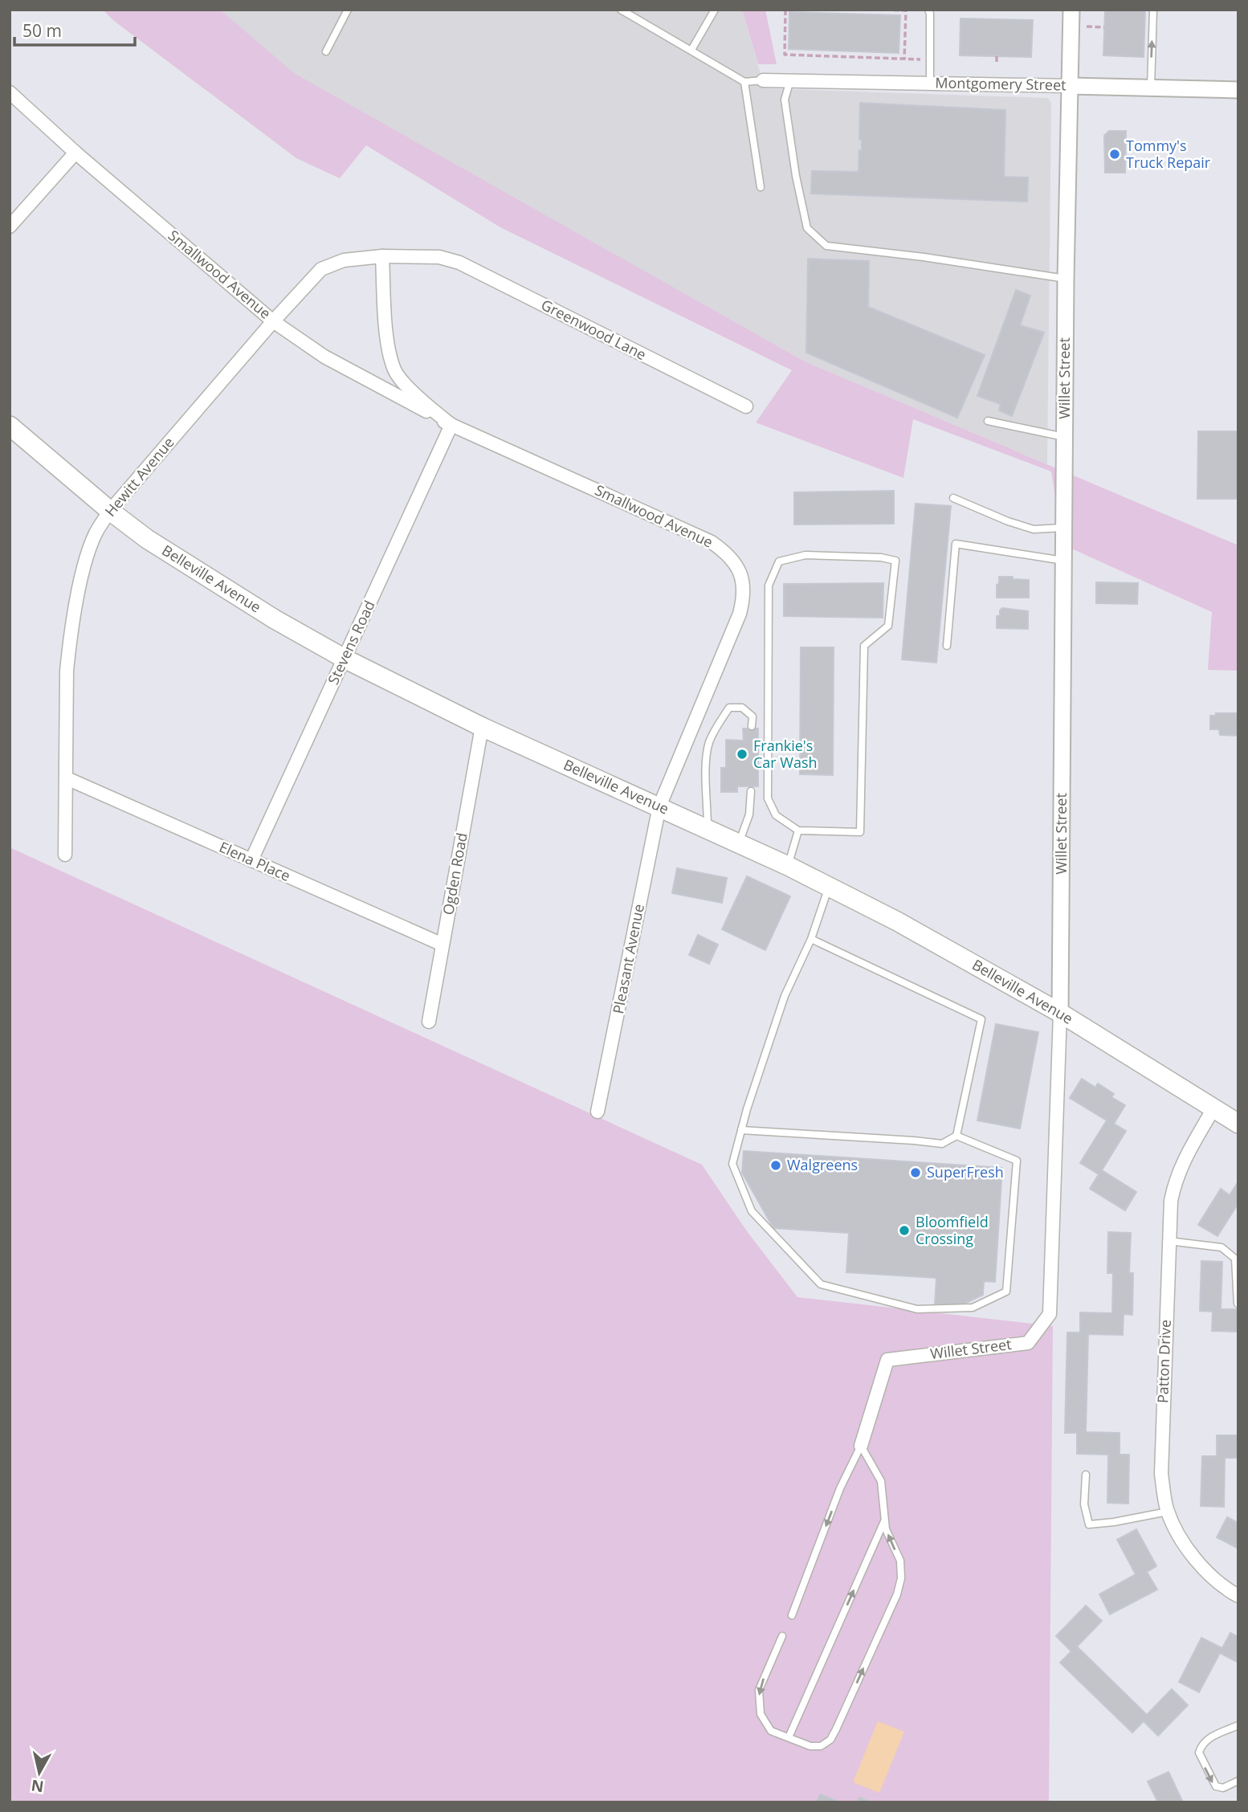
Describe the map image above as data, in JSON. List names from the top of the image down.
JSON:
{
  "streets": {
    "main road": ["Belleville Avenue"],
    "street": [
      "Montgomery Street",
      "Smallwood Avenue",
      "Greenwood Lane",
      "Willet Street",
      "Hewitt Avenue",
      "Stevens Road",
      "Elena Place",
      "Ogden Road",
      "Pleasant Avenue",
      "Patton Drive"
    ]
  },
  "crossings": [
    ["Montgomery Street", "Willet Street"],
    ["Smallwood Avenue", "Hewitt Avenue"],
    ["Smallwood Avenue", "Belleville Avenue"],
    ["Smallwood Avenue", "Stevens Road"],
    ["Smallwood Avenue", "Pleasant Avenue"],
    ["Greenwood Lane", "Hewitt Avenue"],
    ["Willet Street", "Belleville Avenue"],
    ["Hewitt Avenue", "Belleville Avenue"],
    ["Hewitt Avenue", "Elena Place"],
    ["Belleville Avenue", "Stevens Road"],
    ["Belleville Avenue", "Ogden Road"],
    ["Belleville Avenue", "Pleasant Avenue"],
    ["Belleville Avenue", "Patton Drive"],
    ["Stevens Road", "Elena Place"],
    ["Elena Place", "Ogden Road"]
  ],
  "places": [
    "Tommy's Truck Repair",
    "Frankie's Car Wash",
    "Walgreens",
    "SuperFresh",
    "Bloomfield Crossing"
  ],
  "scale_bar": "50 m",
  "north": "bottom"
}
